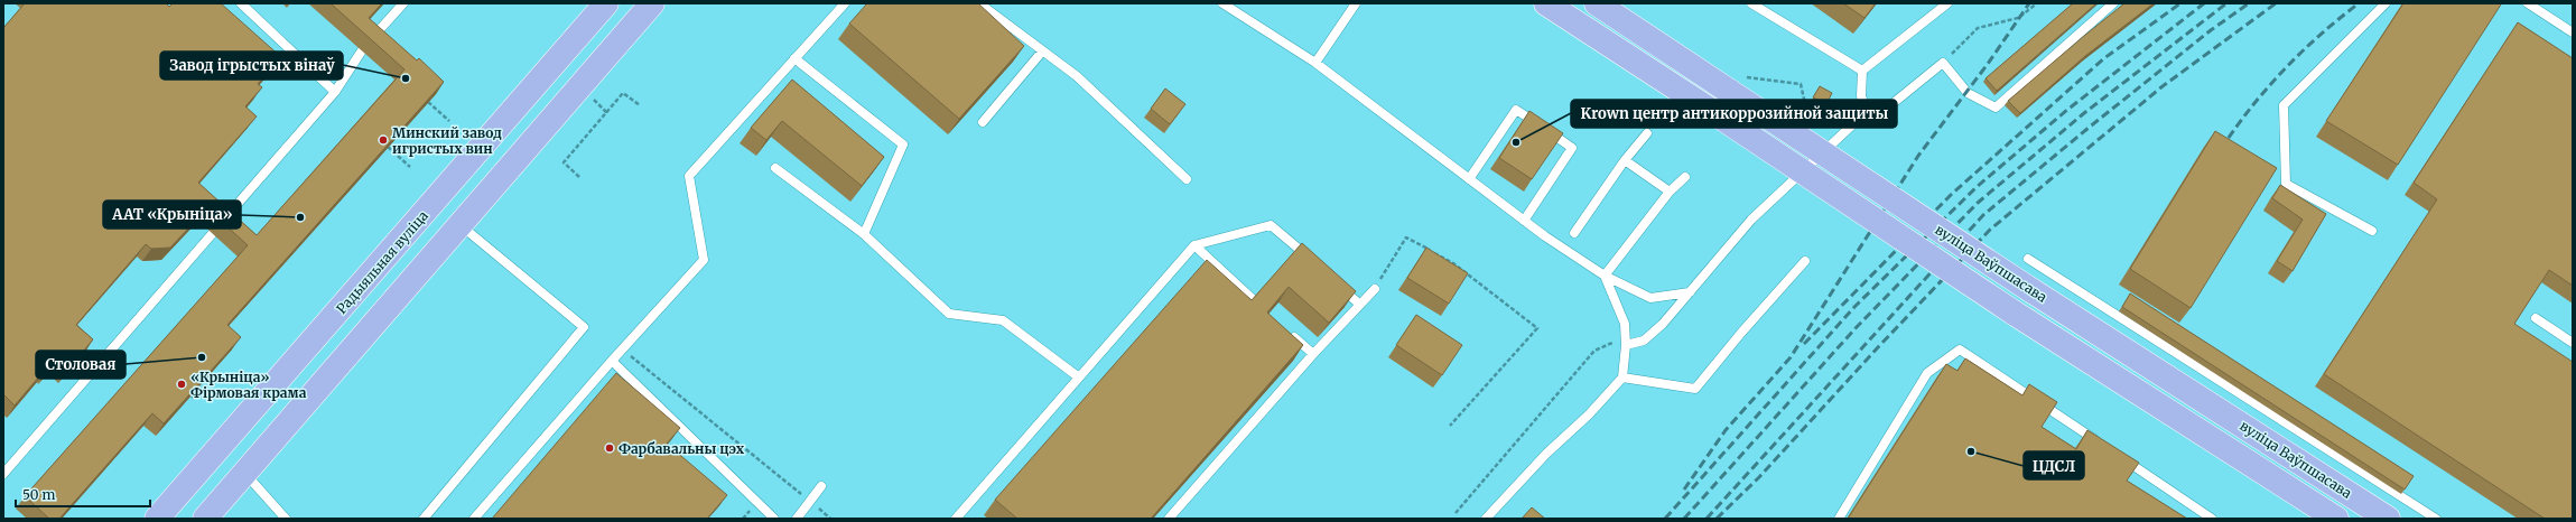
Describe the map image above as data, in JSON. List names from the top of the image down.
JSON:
{
  "streets": {
    "main road": ["Радыяльная вуліца", "вуліца Ваўпшасава"]
  },
  "places": [
    "Завод ігрыстых вінаў",
    "Минский завод игристых вин",
    "Krown центр антикоррозийной защиты",
    "ААТ «Крыніца»",
    "Столовая",
    "«Крыніца» Фірмовая крама",
    "Фарбавальны цэх",
    "ЦДСЛ"
  ],
  "scale_bar": "50 m"
}
